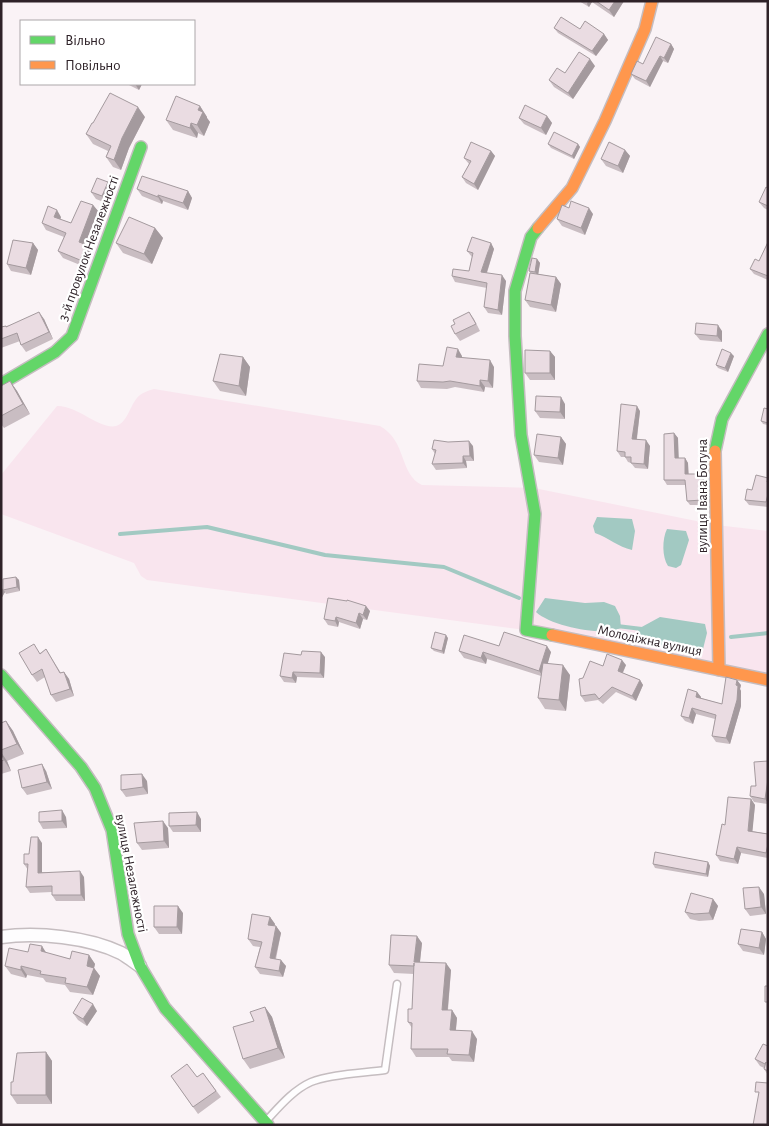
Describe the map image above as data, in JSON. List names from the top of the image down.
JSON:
{
  "streets": {
    "street": [
      "3-й провулок Незалежності",
      "вулиця Івана Богуна",
      "Молодіжна вулиця",
      "вулиця Незалежності"
    ]
  },
  "crossings": [
    ["вулиця Івана Богуна", "Молодіжна вулиця"]
  ],
  "legend": ["Вільно", "Повільно"]
}
